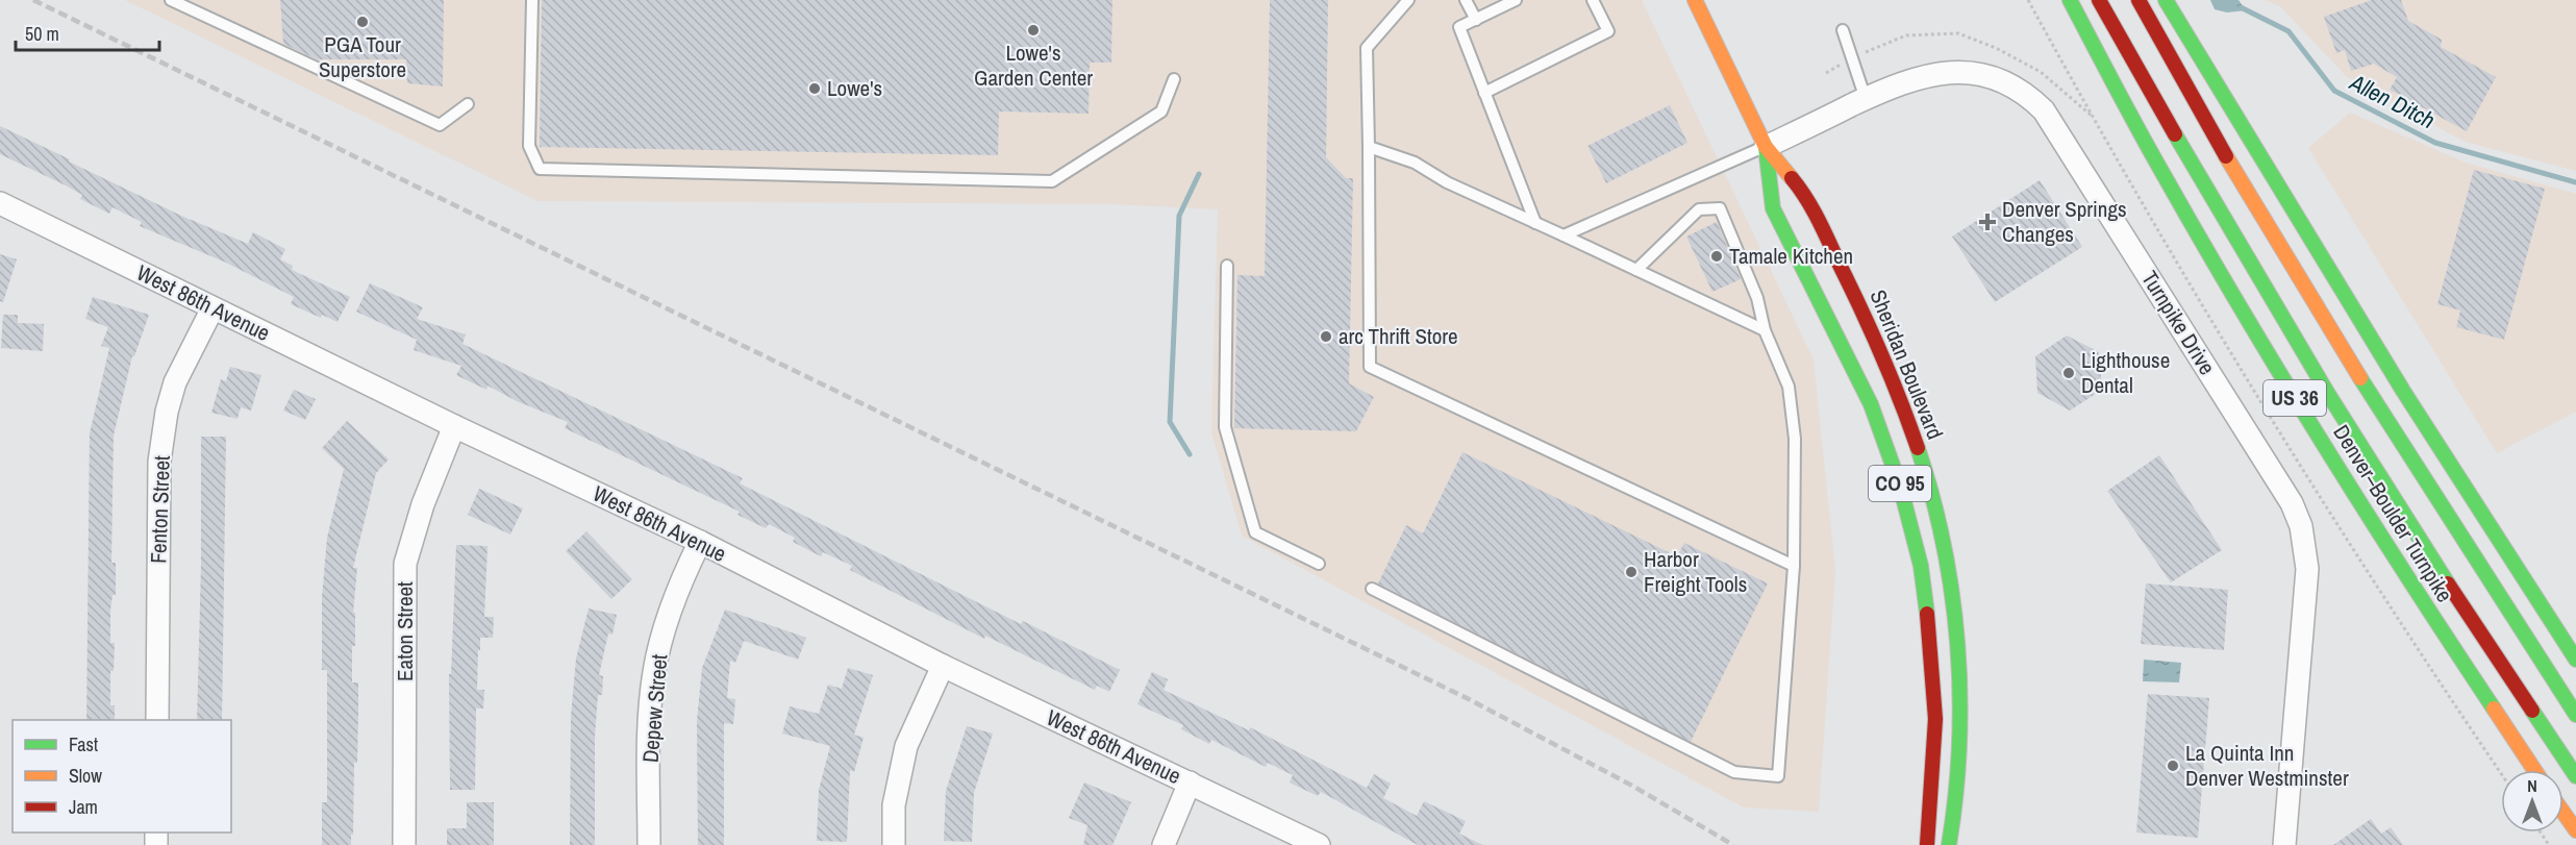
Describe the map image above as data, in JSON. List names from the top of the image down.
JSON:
{
  "streets": {
    "main road": [
      "Sheridan Boulevard",
      "US 36",
      "CO 95",
      "Denver–Boulder Turnpike"
    ],
    "street": [
      "West 86th Avenue",
      "Turnpike Drive",
      "Fenton Street",
      "Eaton Street",
      "Depew Street"
    ]
  },
  "crossings": [
    ["West 86th Avenue", "Fenton Street"],
    ["West 86th Avenue", "Eaton Street"],
    ["West 86th Avenue", "Depew Street"],
    ["Turnpike Drive", "Sheridan Boulevard"]
  ],
  "water": ["Allen Ditch"],
  "places": {
    "other": [
      "PGA Tour Superstore",
      "Lowe's Garden Center",
      "Lowe's",
      "Tamale Kitchen",
      "arc Thrift Store",
      "Lighthouse Dental",
      "Harbor Freight Tools",
      "La Quinta Inn Denver Westminster"
    ],
    "health": ["Denver Springs Changes"]
  },
  "legend": ["Fast", "Slow", "Jam"],
  "scale_bar": "50 m",
  "north": "top"
}
